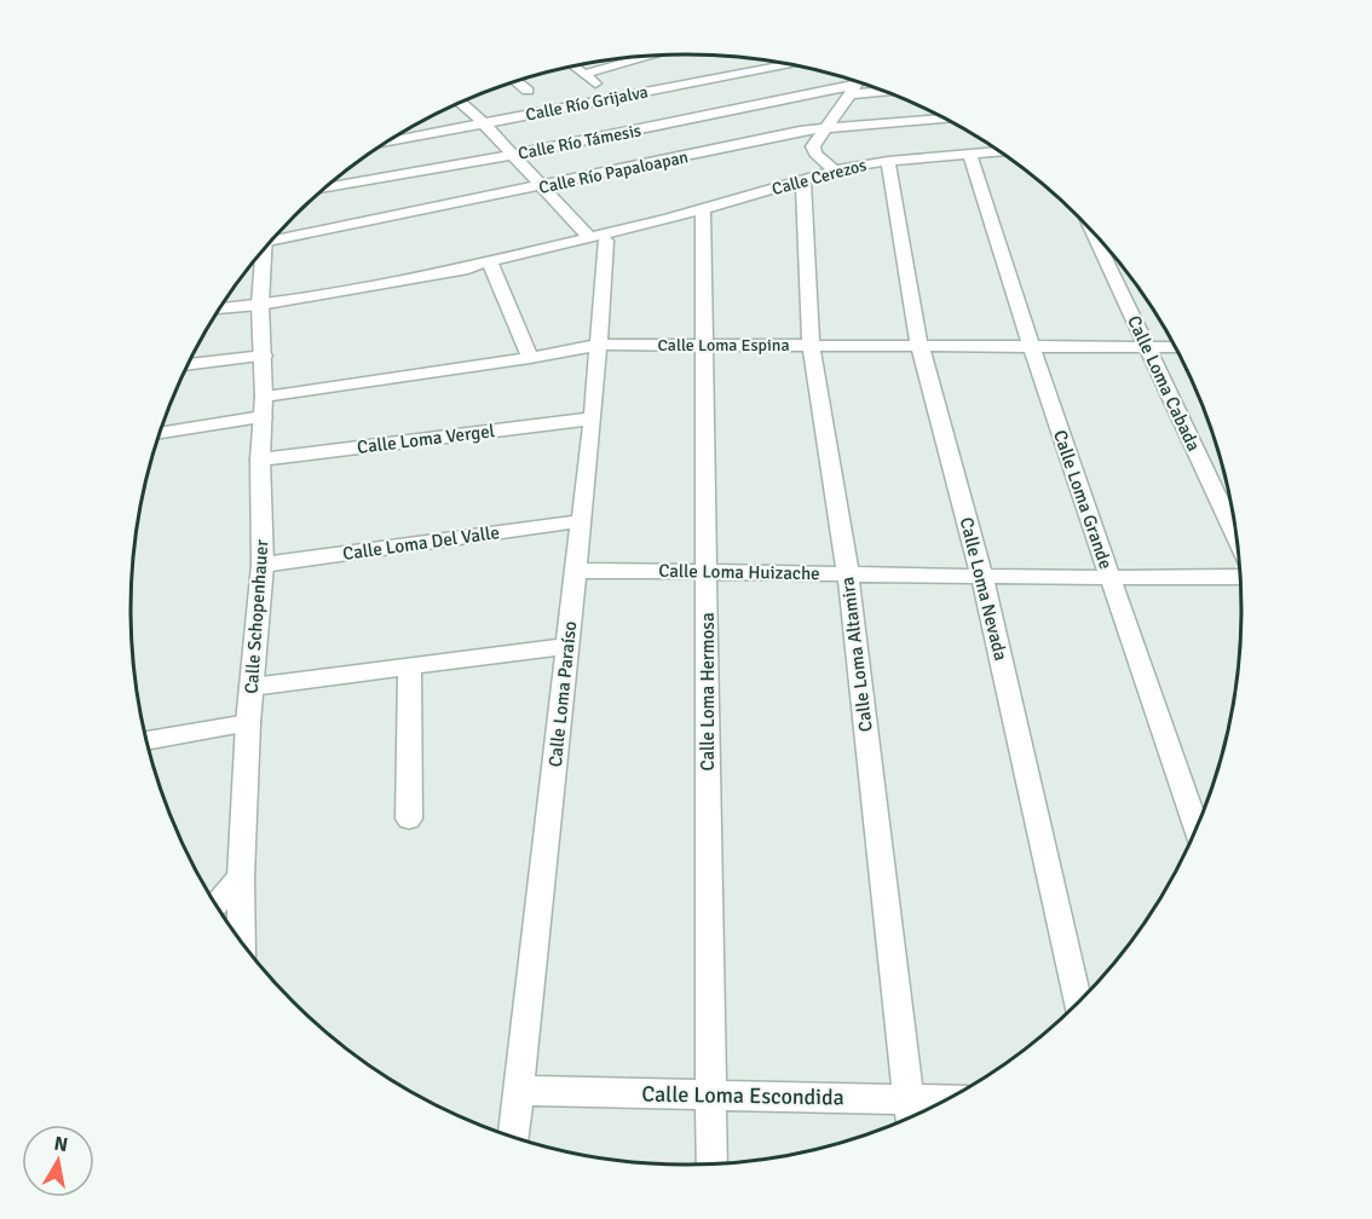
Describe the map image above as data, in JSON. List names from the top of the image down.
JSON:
{
  "streets": {
    "street": [
      "Calle Río Grijalva",
      "Calle Río Támesis",
      "Calle Río Papaloapan",
      "Calle Cerezos",
      "Calle Loma Espina",
      "Calle Loma Cabada",
      "Calle Loma Vergel",
      "Calle Loma Grande",
      "Calle Loma Del Valle",
      "Calle Loma Huizache",
      "Calle Loma Nevada",
      "Calle Schopenhauer",
      "Calle Loma Altamira",
      "Calle Loma Hermosa",
      "Calle Loma Paraíso",
      "Calle Loma Escondida"
    ]
  },
  "crossings": [
    ["Calle Cerezos", "Calle Loma Grande"],
    ["Calle Cerezos", "Calle Loma Nevada"],
    ["Calle Cerezos", "Calle Schopenhauer"],
    ["Calle Cerezos", "Calle Loma Altamira"],
    ["Calle Cerezos", "Calle Loma Hermosa"],
    ["Calle Cerezos", "Calle Loma Paraíso"],
    ["Calle Loma Espina", "Calle Loma Cabada"],
    ["Calle Loma Espina", "Calle Loma Grande"],
    ["Calle Loma Espina", "Calle Loma Nevada"],
    ["Calle Loma Espina", "Calle Schopenhauer"],
    ["Calle Loma Espina", "Calle Loma Altamira"],
    ["Calle Loma Espina", "Calle Loma Hermosa"],
    ["Calle Loma Espina", "Calle Loma Paraíso"],
    ["Calle Loma Vergel", "Calle Schopenhauer"],
    ["Calle Loma Vergel", "Calle Loma Paraíso"],
    ["Calle Loma Grande", "Calle Loma Huizache"],
    ["Calle Loma Del Valle", "Calle Schopenhauer"],
    ["Calle Loma Del Valle", "Calle Loma Paraíso"],
    ["Calle Loma Huizache", "Calle Loma Nevada"],
    ["Calle Loma Huizache", "Calle Loma Altamira"],
    ["Calle Loma Huizache", "Calle Loma Hermosa"],
    ["Calle Loma Huizache", "Calle Loma Paraíso"],
    ["Calle Loma Altamira", "Calle Loma Escondida"],
    ["Calle Loma Hermosa", "Calle Loma Escondida"],
    ["Calle Loma Paraíso", "Calle Loma Escondida"]
  ],
  "north": "top"
}
